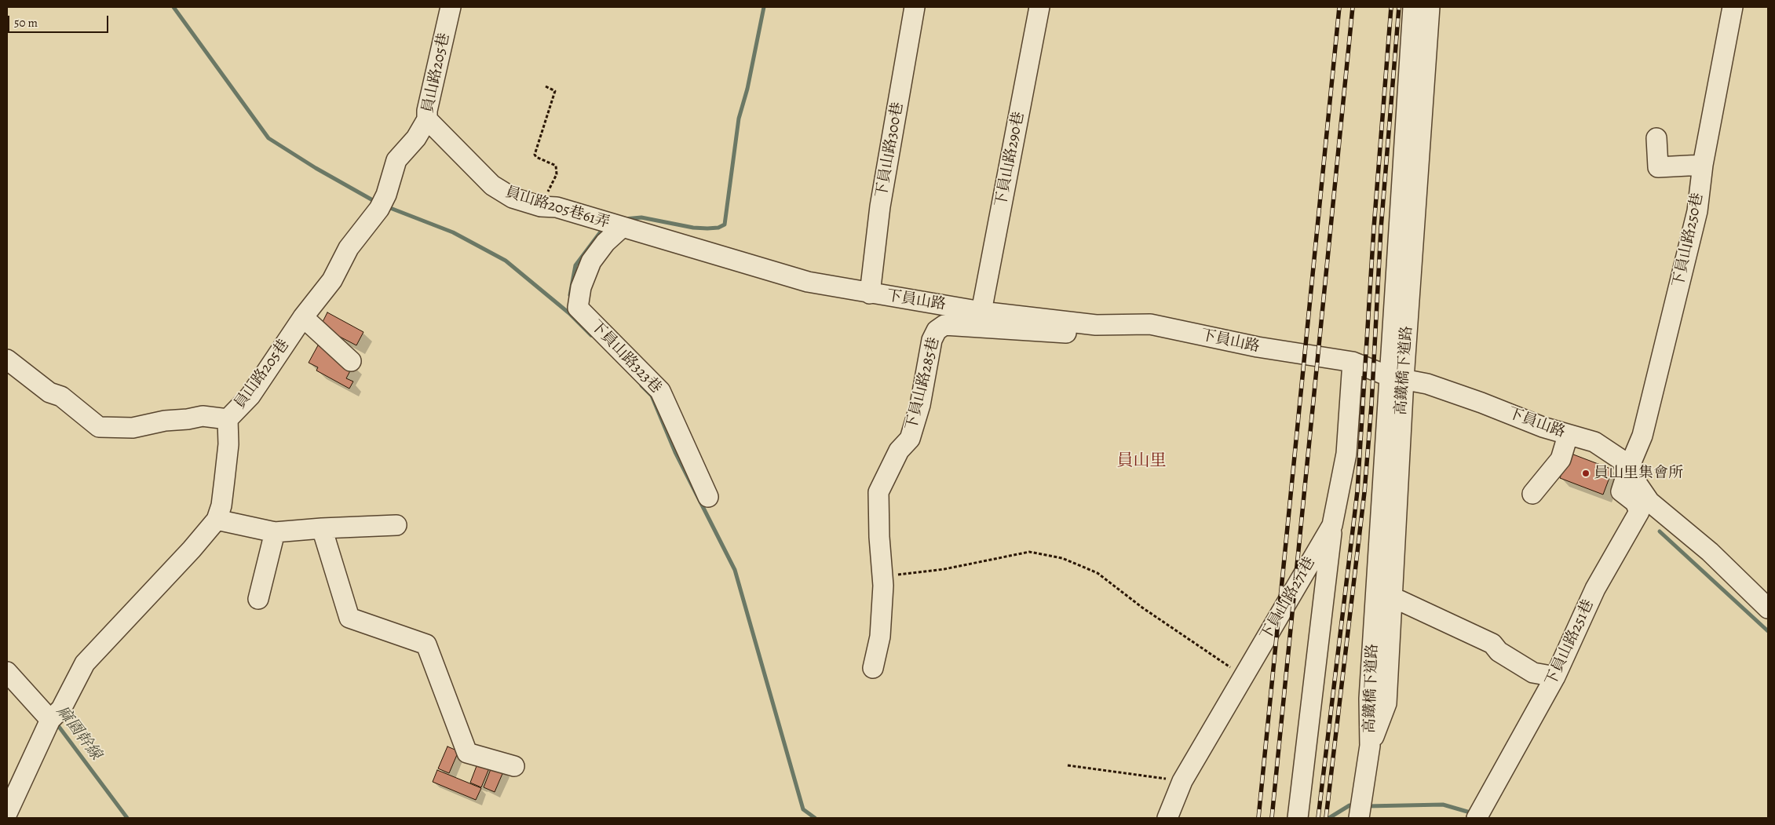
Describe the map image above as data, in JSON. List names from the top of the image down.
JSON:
{
  "streets": {
    "street": [
      "員山路205巷",
      "下員山路300巷",
      "下員山路290巷",
      "員山路205巷61弄",
      "下員山路250巷",
      "下員山路",
      "下員山路323巷",
      "高鐵橋下道路",
      "下員山路285巷",
      "下員山路271巷",
      "下員山路251巷"
    ]
  },
  "crossings": [
    ["員山路205巷", "員山路205巷61弄"],
    ["下員山路300巷", "下員山路"],
    ["下員山路290巷", "下員山路"],
    ["員山路205巷61弄", "下員山路"],
    ["員山路205巷61弄", "下員山路323巷"],
    ["下員山路250巷", "下員山路"],
    ["下員山路250巷", "下員山路251巷"],
    ["下員山路", "下員山路323巷"],
    ["下員山路", "高鐵橋下道路"],
    ["下員山路", "下員山路285巷"],
    ["下員山路", "下員山路271巷"],
    ["下員山路", "下員山路251巷"]
  ],
  "districts": ["員山里"],
  "water": ["麻園幹線"],
  "places": ["員山里集會所"],
  "scale_bar": "50 m"
}
